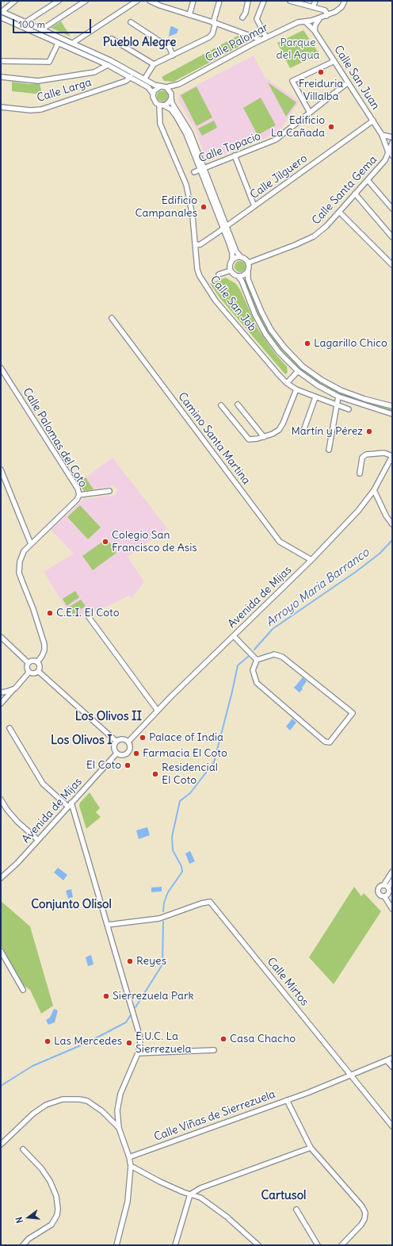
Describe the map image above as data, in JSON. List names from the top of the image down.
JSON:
{
  "streets": {
    "street": [
      "Calle Palomar",
      "Calle San Juan",
      "Calle Larga",
      "Calle Topacio",
      "Calle Jilguero",
      "Calle Santa Gema",
      "Calle San Job",
      "Calle Palomas del Coto",
      "Camino Santa Martina",
      "Avenida de Mijas",
      "Calle Mirtos",
      "Calle Viñas de Sierrezuela"
    ]
  },
  "crossings": [
    ["Calle Palomar", "Calle San Job"],
    ["Calle San Juan", "Calle Topacio"],
    ["Calle San Juan", "Calle Jilguero"],
    ["Calle San Juan", "Calle Santa Gema"],
    ["Calle Jilguero", "Calle San Job"],
    ["Camino Santa Martina", "Avenida de Mijas"],
    ["Calle Mirtos", "Calle Viñas de Sierrezuela"]
  ],
  "districts": [
    "Pueblo Alegre",
    "Los Olivos II",
    "Los Olivos I",
    "Conjunto Olisol",
    "Cartusol"
  ],
  "water": ["Arroyo Maria Barranco"],
  "parks": ["Parque del Agua"],
  "places": [
    "Freiduria Villalba",
    "Edificio La Cañada",
    "Edificio Campanales",
    "Lagarillo Chico",
    "Martín y Pérez",
    "Colegio San Francisco de Asis",
    "C.E.I. El Coto",
    "Palace of India",
    "Farmacia El Coto",
    "El Coto",
    "Residencial El Coto",
    "Reyes",
    "Sierrezuela Park",
    "Casa Chacho",
    "Las Mercedes",
    "E.U.C. La Sierrezuela"
  ],
  "scale_bar": "100 m",
  "north": "left"
}
